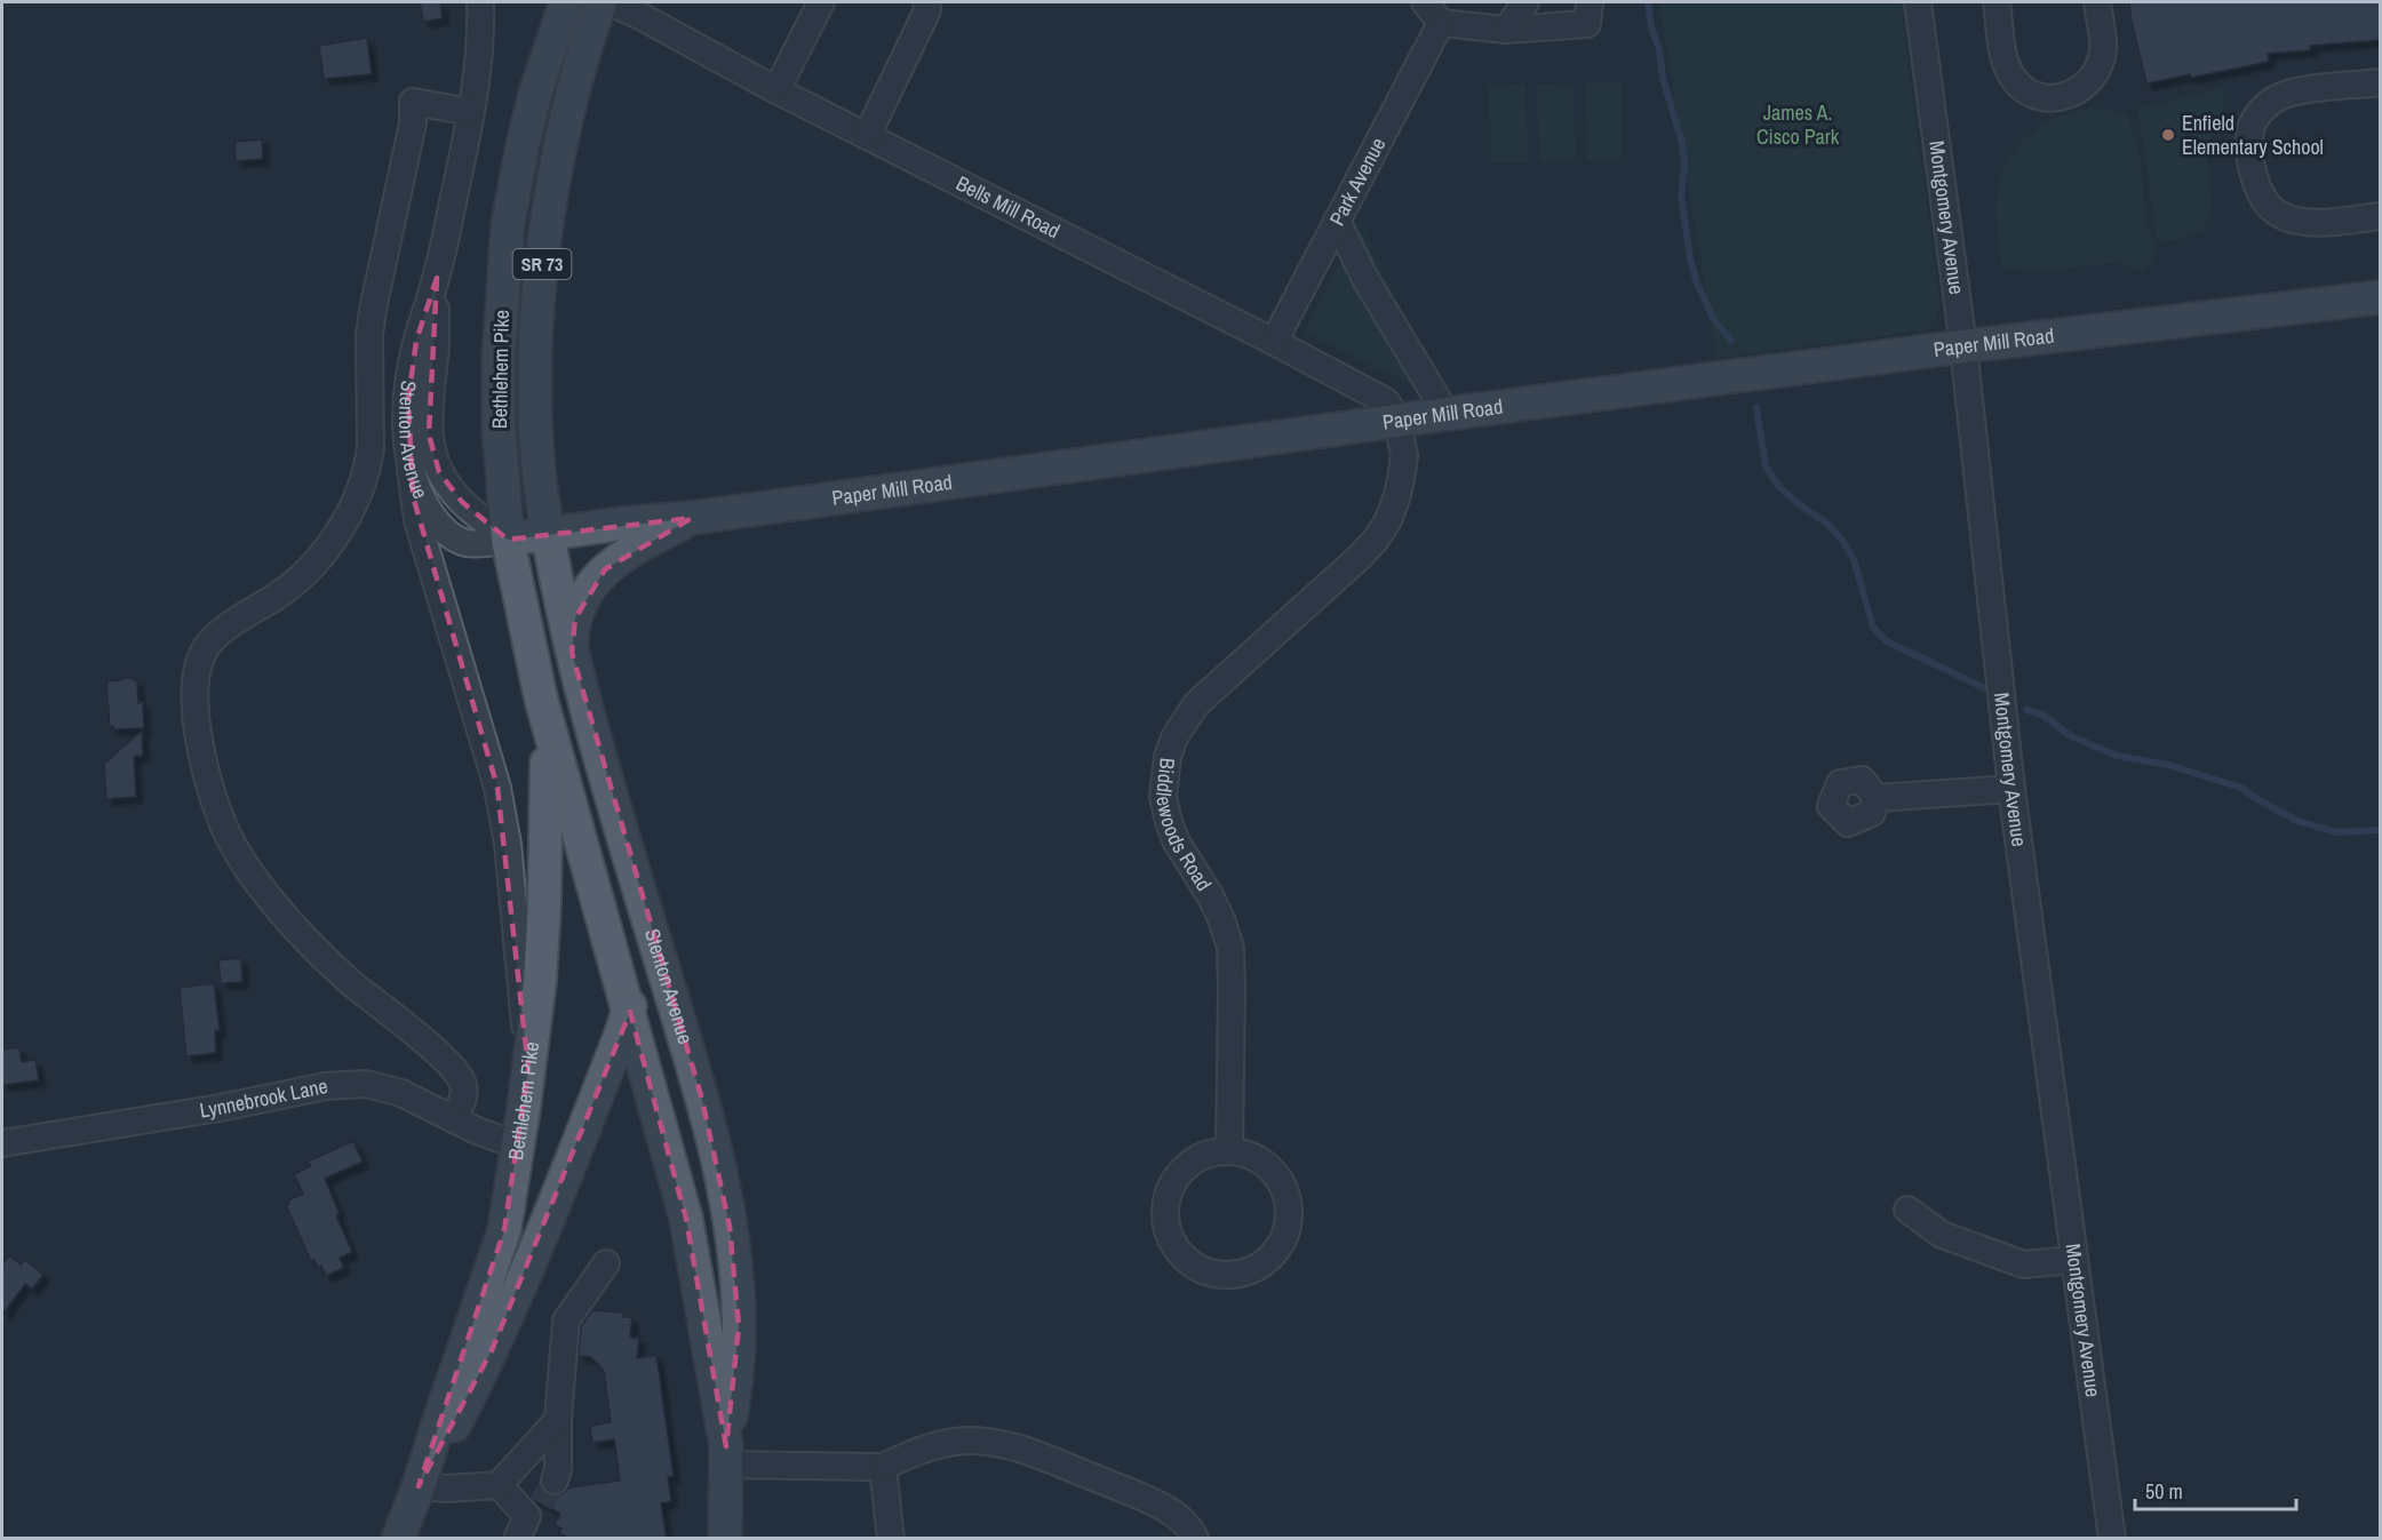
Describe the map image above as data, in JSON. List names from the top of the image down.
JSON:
{
  "streets": {
    "main road": [
      "SR 73",
      "Paper Mill Road",
      "Bethlehem Pike",
      "Stenton Avenue"
    ],
    "street": [
      "Park Avenue",
      "Bells Mill Road",
      "Montgomery Avenue",
      "Biddlewoods Road",
      "Lynnebrook Lane"
    ]
  },
  "crossings": [
    ["Park Avenue", "Bells Mill Road"],
    ["Bells Mill Road", "Paper Mill Road"],
    ["Bells Mill Road", "Biddlewoods Road"],
    ["Montgomery Avenue", "Paper Mill Road"],
    ["Paper Mill Road", "Bethlehem Pike"],
    ["Paper Mill Road", "Stenton Avenue"],
    ["Paper Mill Road", "Biddlewoods Road"],
    ["Bethlehem Pike", "Stenton Avenue"],
    ["Bethlehem Pike", "Lynnebrook Lane"]
  ],
  "parks": ["James A. Cisco Park"],
  "places": ["Enfield Elementary School"],
  "scale_bar": "50 m"
}
